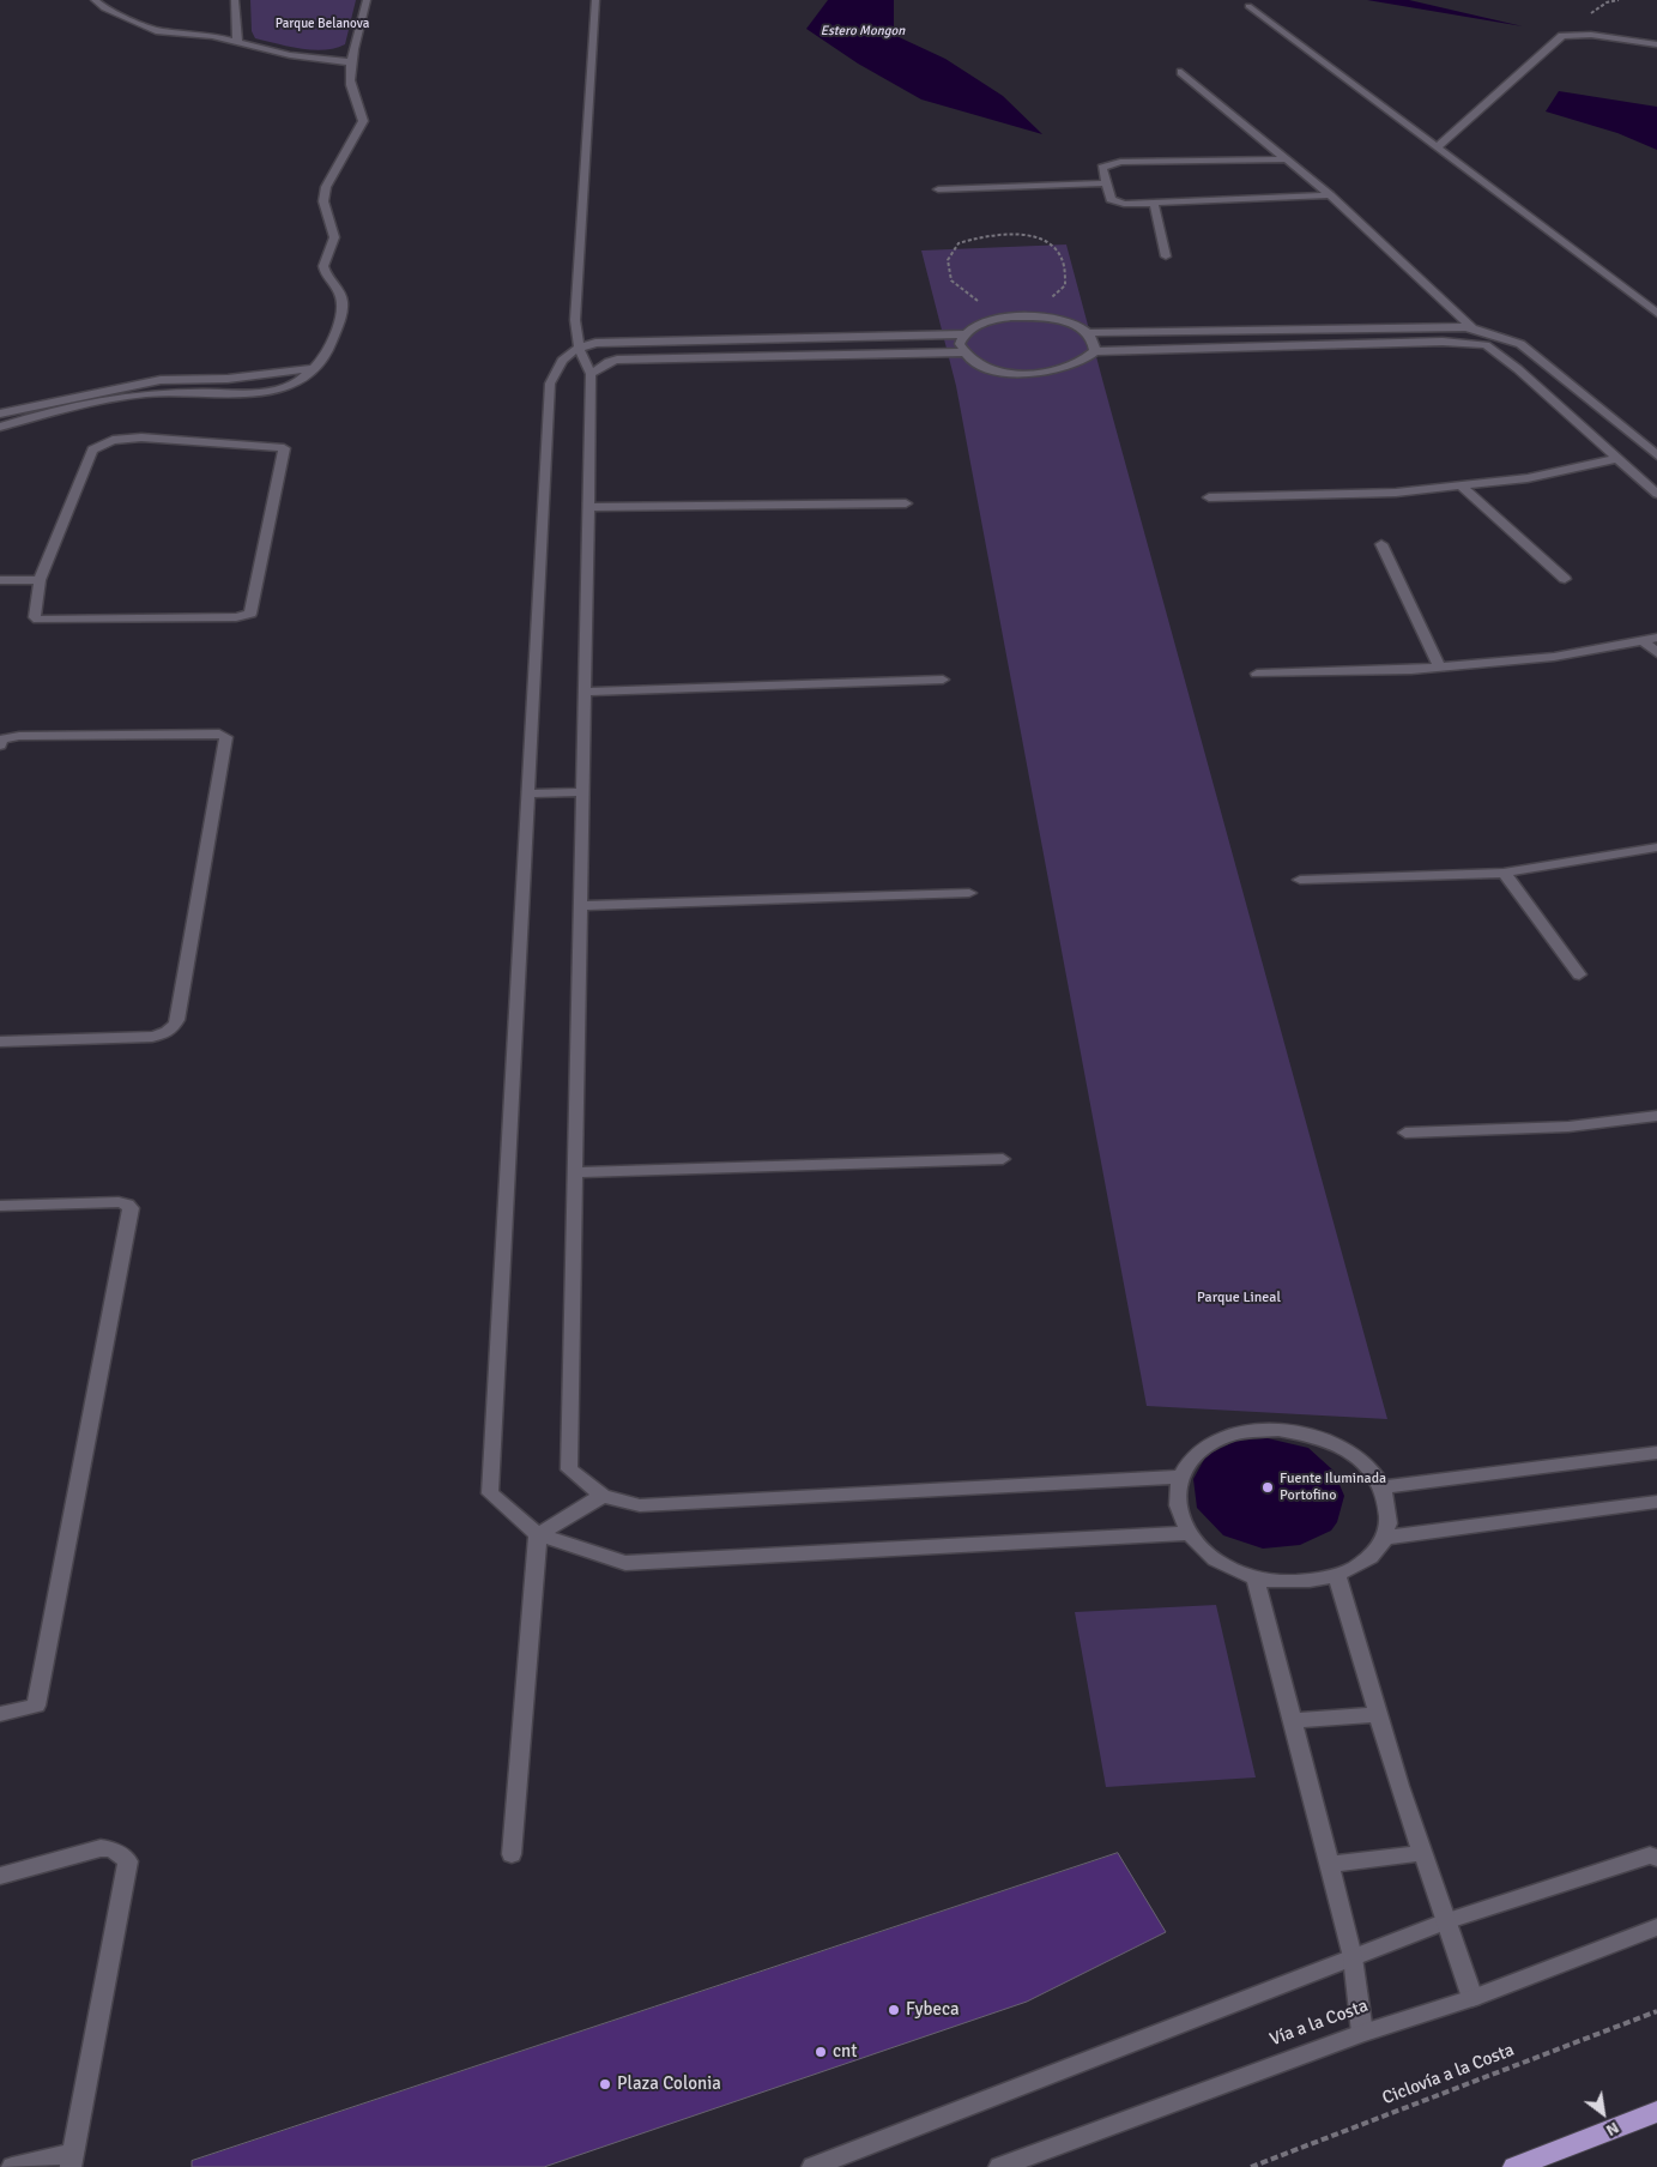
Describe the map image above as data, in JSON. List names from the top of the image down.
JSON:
{
  "streets": {
    "street": ["Vía a la Costa"],
    "path": ["Ciclovía a la Costa"]
  },
  "water": ["Estero Mongon"],
  "parks": ["Parque Belanova", "Parque Lineal"],
  "places": [
    "Fuente Iluminada Portofino",
    "Fybeca",
    "cnt",
    "Plaza Colonia"
  ],
  "north": "bottom right"
}
